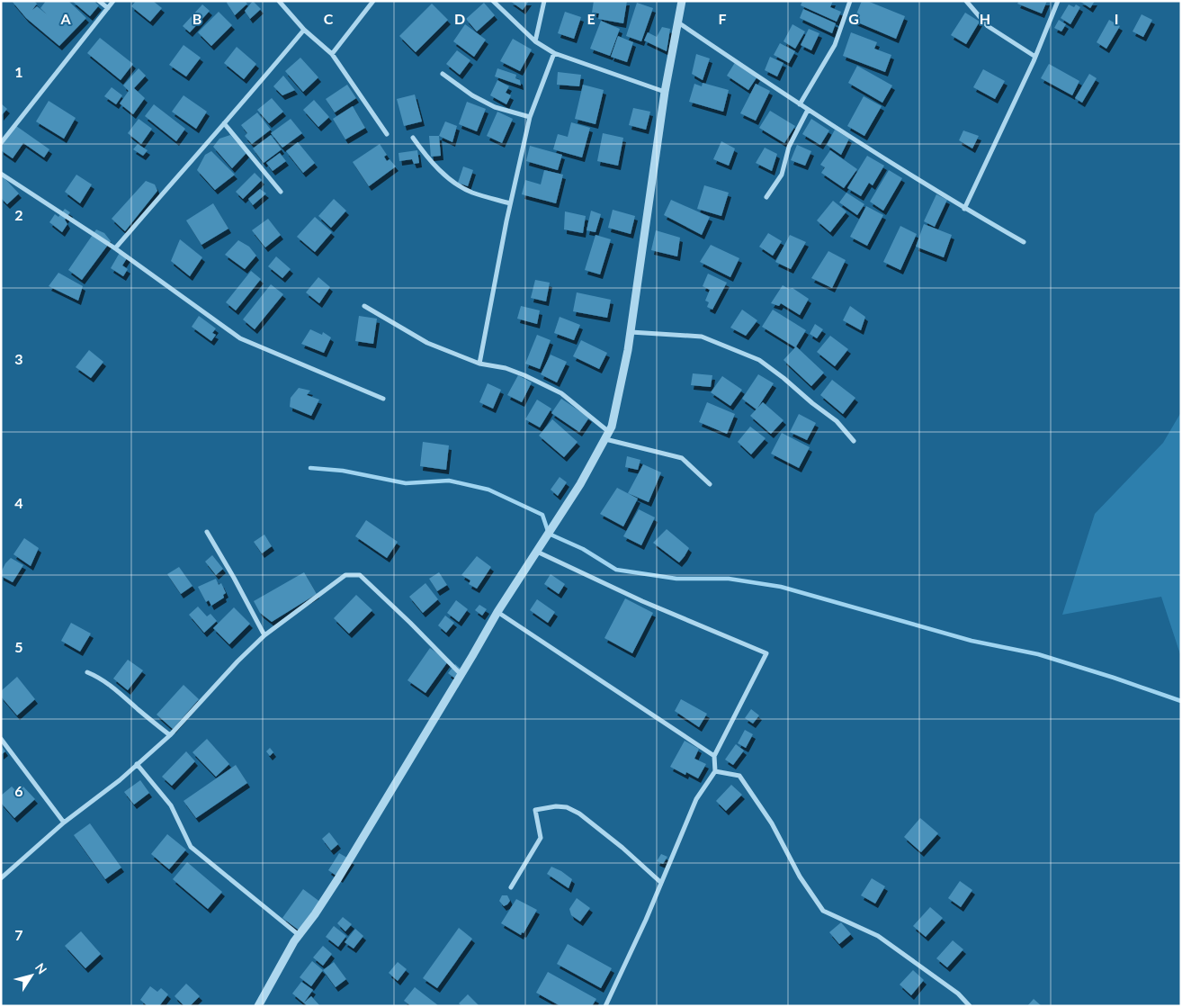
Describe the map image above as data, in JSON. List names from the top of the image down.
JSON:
{
  "north": "top right",
  "grid": {
    "columns": [
      "A",
      "B",
      "C",
      "D",
      "E",
      "F",
      "G",
      "H",
      "I"
    ],
    "rows": [
      "1",
      "2",
      "3",
      "4",
      "5",
      "6",
      "7"
    ]
  }
}
